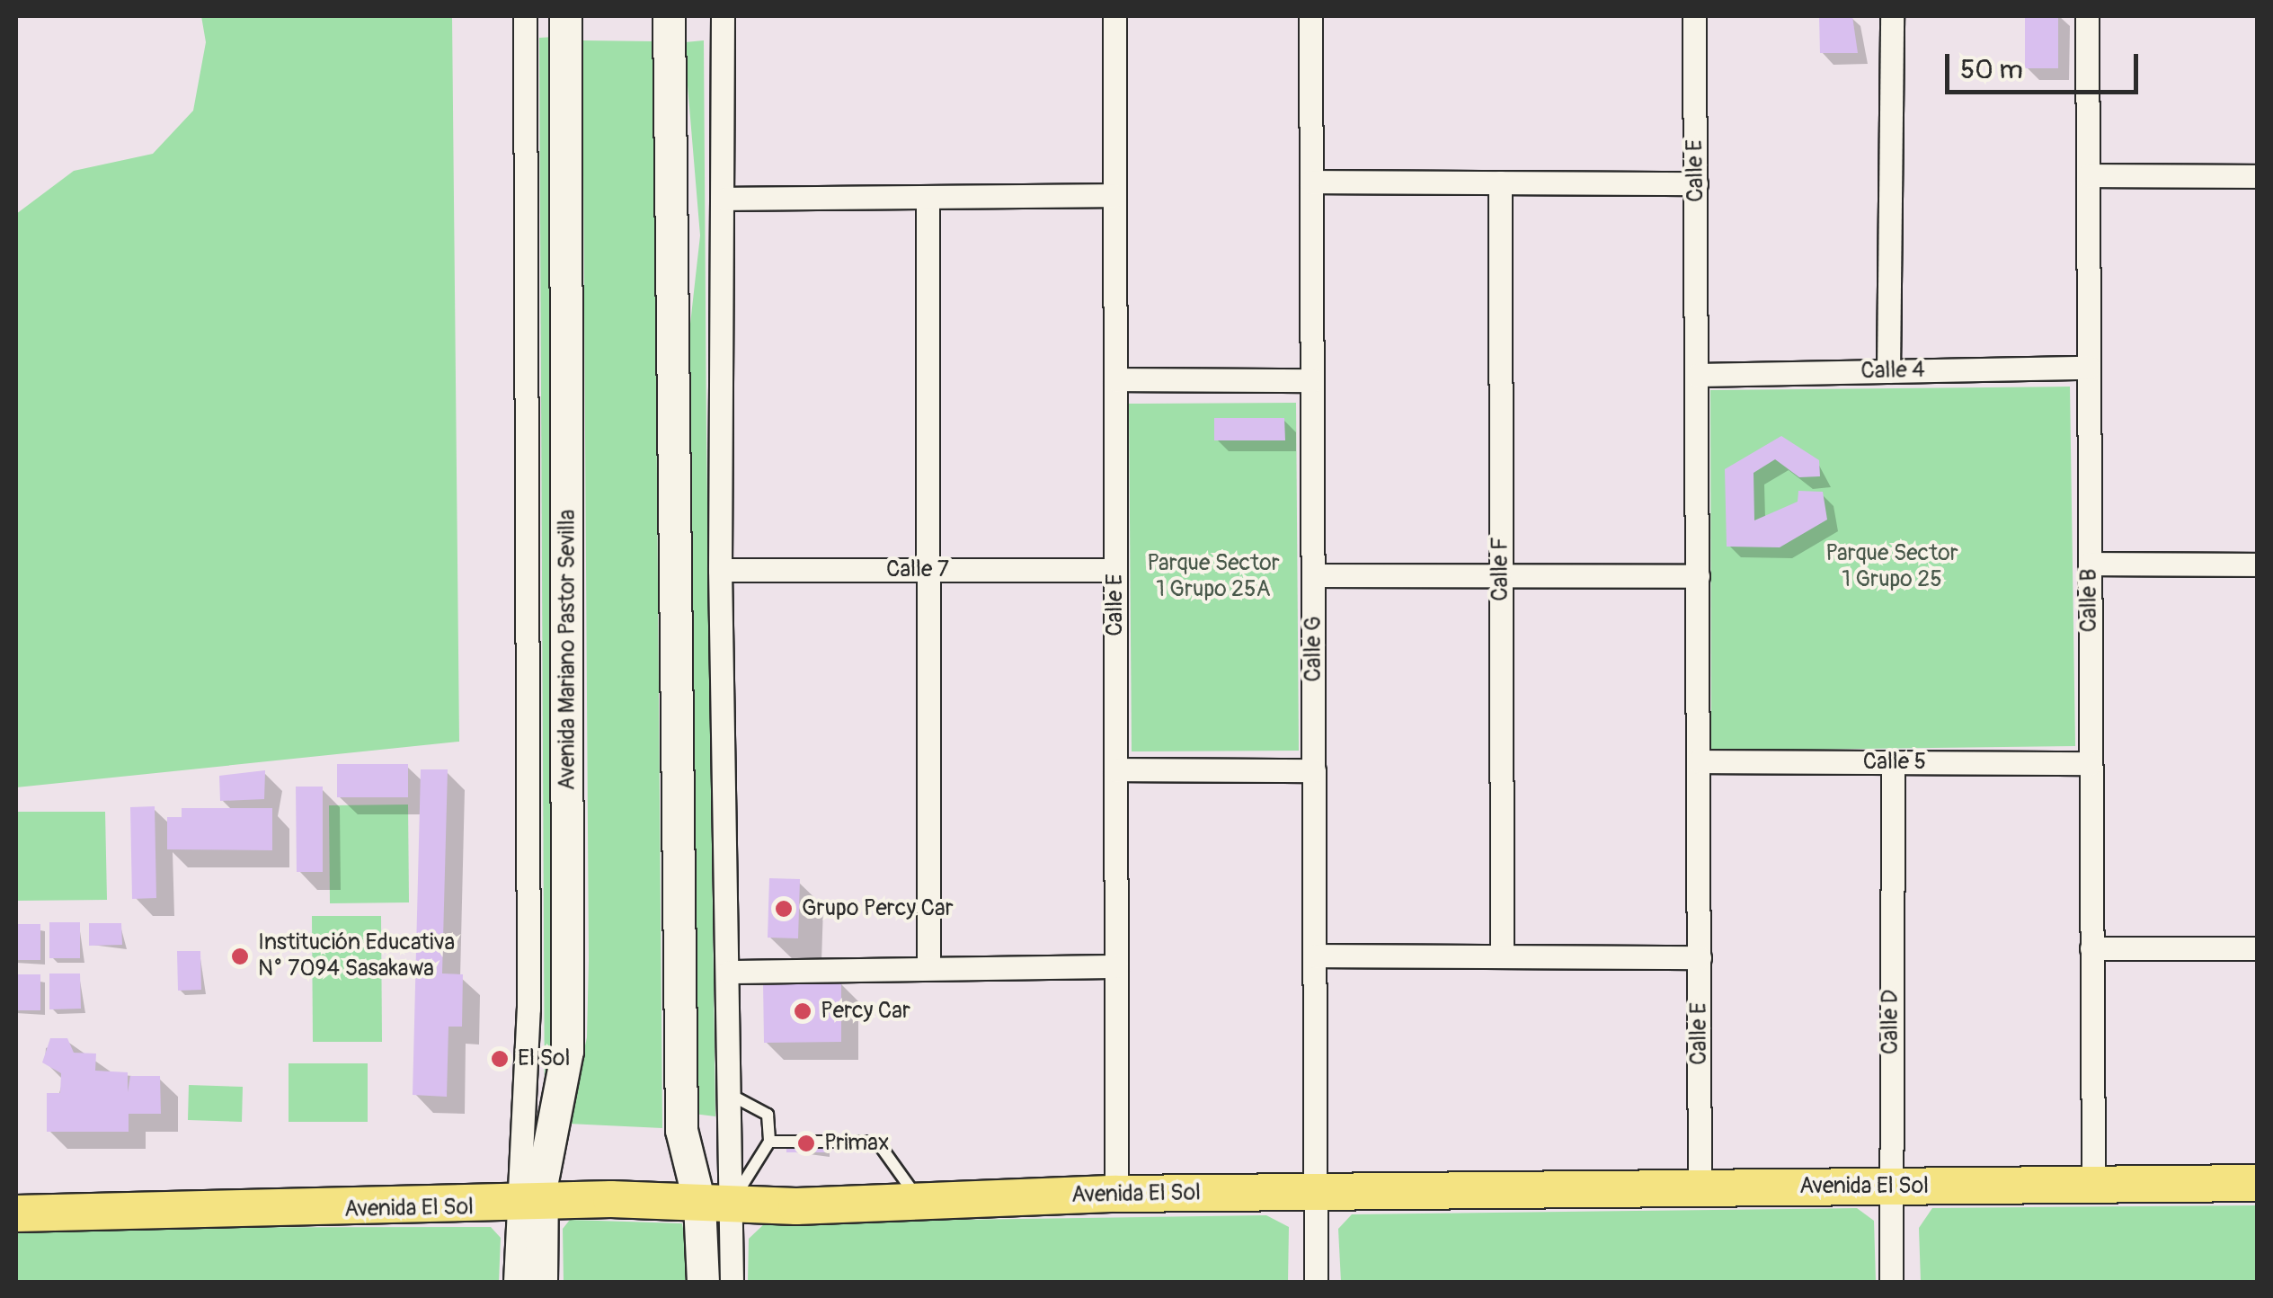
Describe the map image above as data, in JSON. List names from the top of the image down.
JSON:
{
  "streets": {
    "main road": ["Avenida Mariano Pastor Sevilla", "Avenida El Sol"],
    "street": [
      "Calle E",
      "Calle 4",
      "Calle F",
      "Calle 7",
      "Calle B",
      "Calle G",
      "Calle 5",
      "Calle D"
    ]
  },
  "crossings": [
    ["Calle E", "Calle 4"],
    ["Calle E", "Calle 7"],
    ["Calle E", "Calle 5"],
    ["Calle E", "Avenida El Sol"],
    ["Calle 4", "Calle B"],
    ["Calle B", "Calle 5"],
    ["Calle B", "Avenida El Sol"],
    ["Calle G", "Avenida El Sol"],
    ["Avenida Mariano Pastor Sevilla", "Avenida El Sol"],
    ["Calle 5", "Calle D"],
    ["Calle D", "Avenida El Sol"]
  ],
  "parks": ["Parque Sector 1 Grupo 25", "Parque Sector 1 Grupo 25A"],
  "places": [
    "Grupo Percy Car",
    "Institución Educativa N° 7094 Sasakawa",
    "Percy Car",
    "El Sol",
    "Primax"
  ],
  "scale_bar": "50 m"
}
